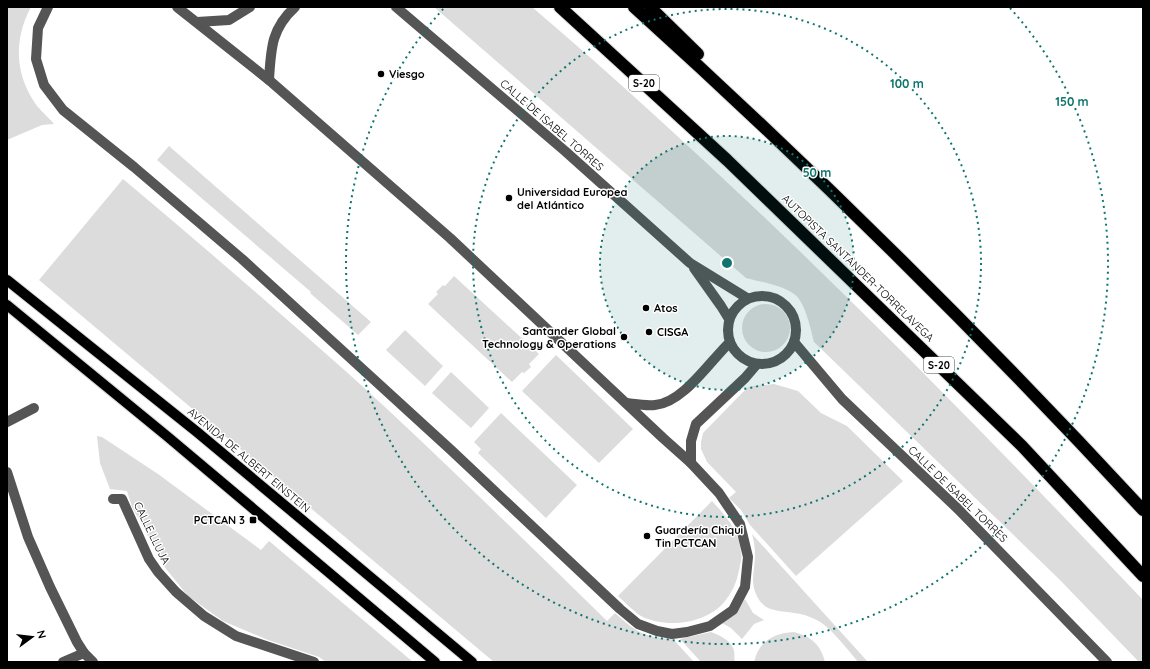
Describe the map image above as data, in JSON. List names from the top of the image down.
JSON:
{
  "streets": {
    "highway": ["S-20", "AUTOPISTA SANTANDER-TORRELAVEGA"],
    "main road": ["AVENIDA DE ALBERT EINSTEIN"],
    "street": ["CALLE DE ISABEL TORRES", "CALLE LLUJA"]
  },
  "places": {
    "other": [
      "Viesgo",
      "Universidad Europea del Atlántico",
      "Atos",
      "CISGA",
      "Santander Global Technology & Operations",
      "Guardería Chiqui Tin PCTCAN"
    ],
    "transit": ["PCTCAN 3"]
  },
  "north": "right",
  "rings": ["100 m", "150 m", "50 m"]
}
